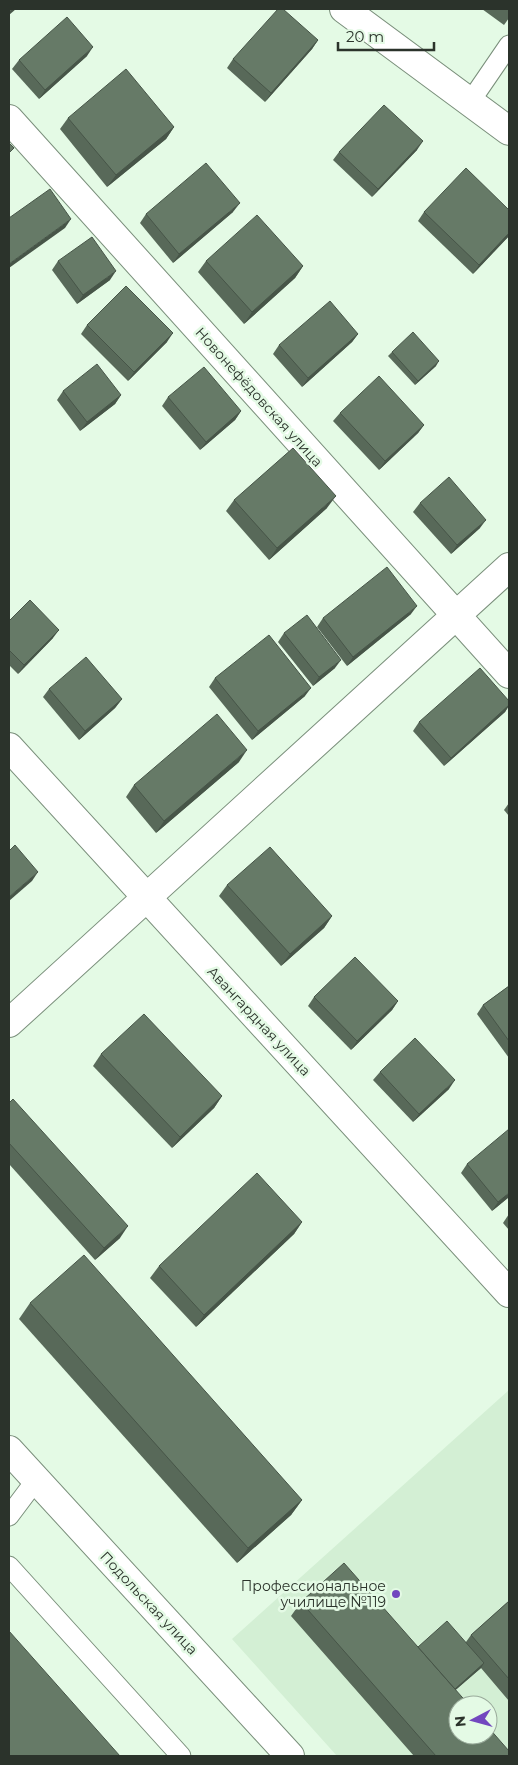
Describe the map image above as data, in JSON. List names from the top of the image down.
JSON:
{
  "streets": {
    "street": ["Новонефёдовская улица", "Авангардная улица", "Подольская улица"]
  },
  "places": ["Профессиональное училище №119"],
  "scale_bar": "20 m",
  "north": "left"
}
